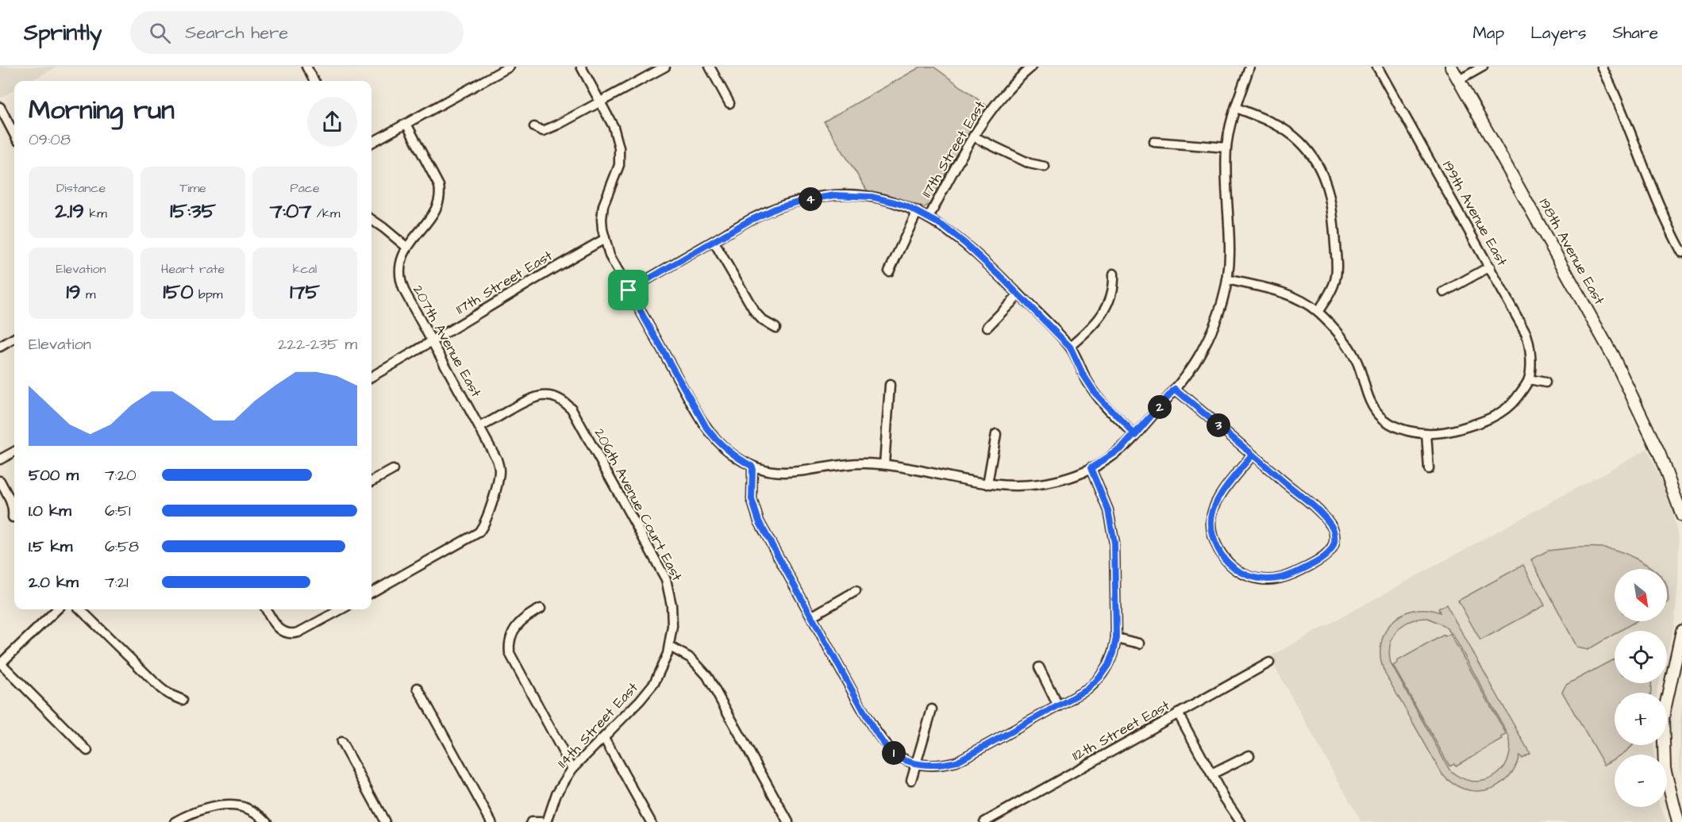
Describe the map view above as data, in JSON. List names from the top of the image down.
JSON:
{
  "streets": {
    "main road": ["198th Avenue East"],
    "street": [
      "117th Street East",
      "199th Avenue East",
      "207th Avenue East",
      "206th Avenue Court East",
      "114th Street East",
      "112th Street East"
    ]
  },
  "crossings": [
    ["117th Street East", "207th Avenue East"],
    ["207th Avenue East", "206th Avenue Court East"],
    ["206th Avenue Court East", "114th Street East"]
  ],
  "north": "bottom right",
  "page": {
    "header": "Sprintly",
    "search": "Search here",
    "nav": ["Map", "Layers", "Share"],
    "heading": ["Morning run", "09:08"],
    "stats": [
      ["Distance", "2.19 km"],
      ["Time", "15:35"],
      ["Pace", "7:07 /km"],
      ["Elevation", "19 m"],
      ["Heart rate", "150 bpm"],
      ["kcal", "175"]
    ],
    "pins": [
      "4",
      "2",
      "3",
      "1"
    ],
    "chart": ["Elevation", "222–235 m"],
    "list": [
      {
        "name": "500 m",
        "note": "7:20"
      },
      {
        "name": "1.0 km",
        "note": "6:51"
      },
      {
        "name": "1.5 km",
        "note": "6:58"
      },
      {
        "name": "2.0 km",
        "note": "7:21"
      }
    ],
    "map_buttons": ["+", "−"]
  }
}
